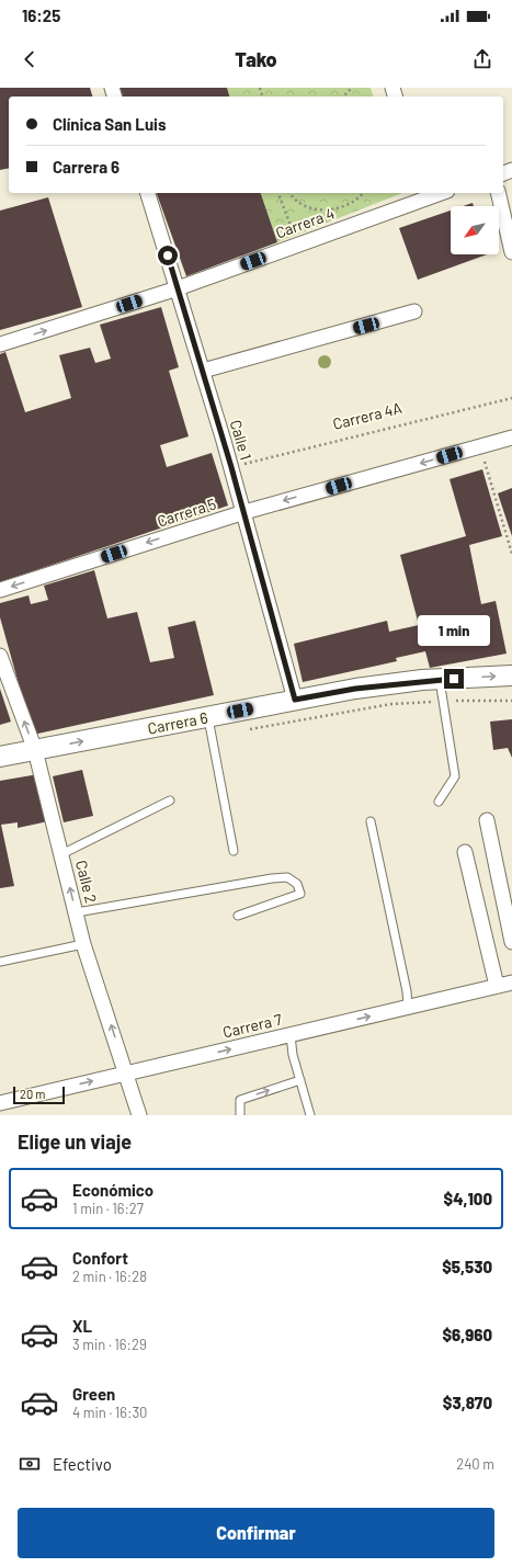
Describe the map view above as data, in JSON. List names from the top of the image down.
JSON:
{
  "streets": {
    "main road": ["Carrera 6"],
    "street": [
      "Carrera 4",
      "Calle 1",
      "Carrera 5",
      "Calle 2",
      "Carrera 7"
    ],
    "path": ["Carrera 4A"]
  },
  "crossings": [
    ["Carrera 4", "Calle 1"],
    ["Carrera 4A", "Calle 1"],
    ["Calle 1", "Carrera 5"],
    ["Calle 1", "Carrera 6"],
    ["Carrera 6", "Calle 2"],
    ["Calle 2", "Carrera 7"]
  ],
  "one_way": [
    "Carrera 4",
    "Carrera 5",
    "Carrera 6",
    "Calle 2",
    "Carrera 7"
  ],
  "scale_bar": "20 m",
  "north": "bottom left",
  "page": {
    "status": "16:25",
    "header": "Tako",
    "banner": ["Clínica San Luis", "Carrera 6"],
    "bubble": "1 min",
    "scale": "20 m",
    "heading": "Elige un viaje",
    "list": [
      {
        "name": "Económico",
        "note": "1 min · 16:27",
        "value": "$4,100"
      },
      {
        "name": "Confort",
        "note": "2 min · 16:28",
        "value": "$5,530"
      },
      {
        "name": "XL",
        "note": "3 min · 16:29",
        "value": "$6,960"
      },
      {
        "name": "Green",
        "note": "4 min · 16:30",
        "value": "$3,870"
      }
    ],
    "pay": ["Efectivo", "240 m"],
    "buttons": "Confirmar"
  }
}
